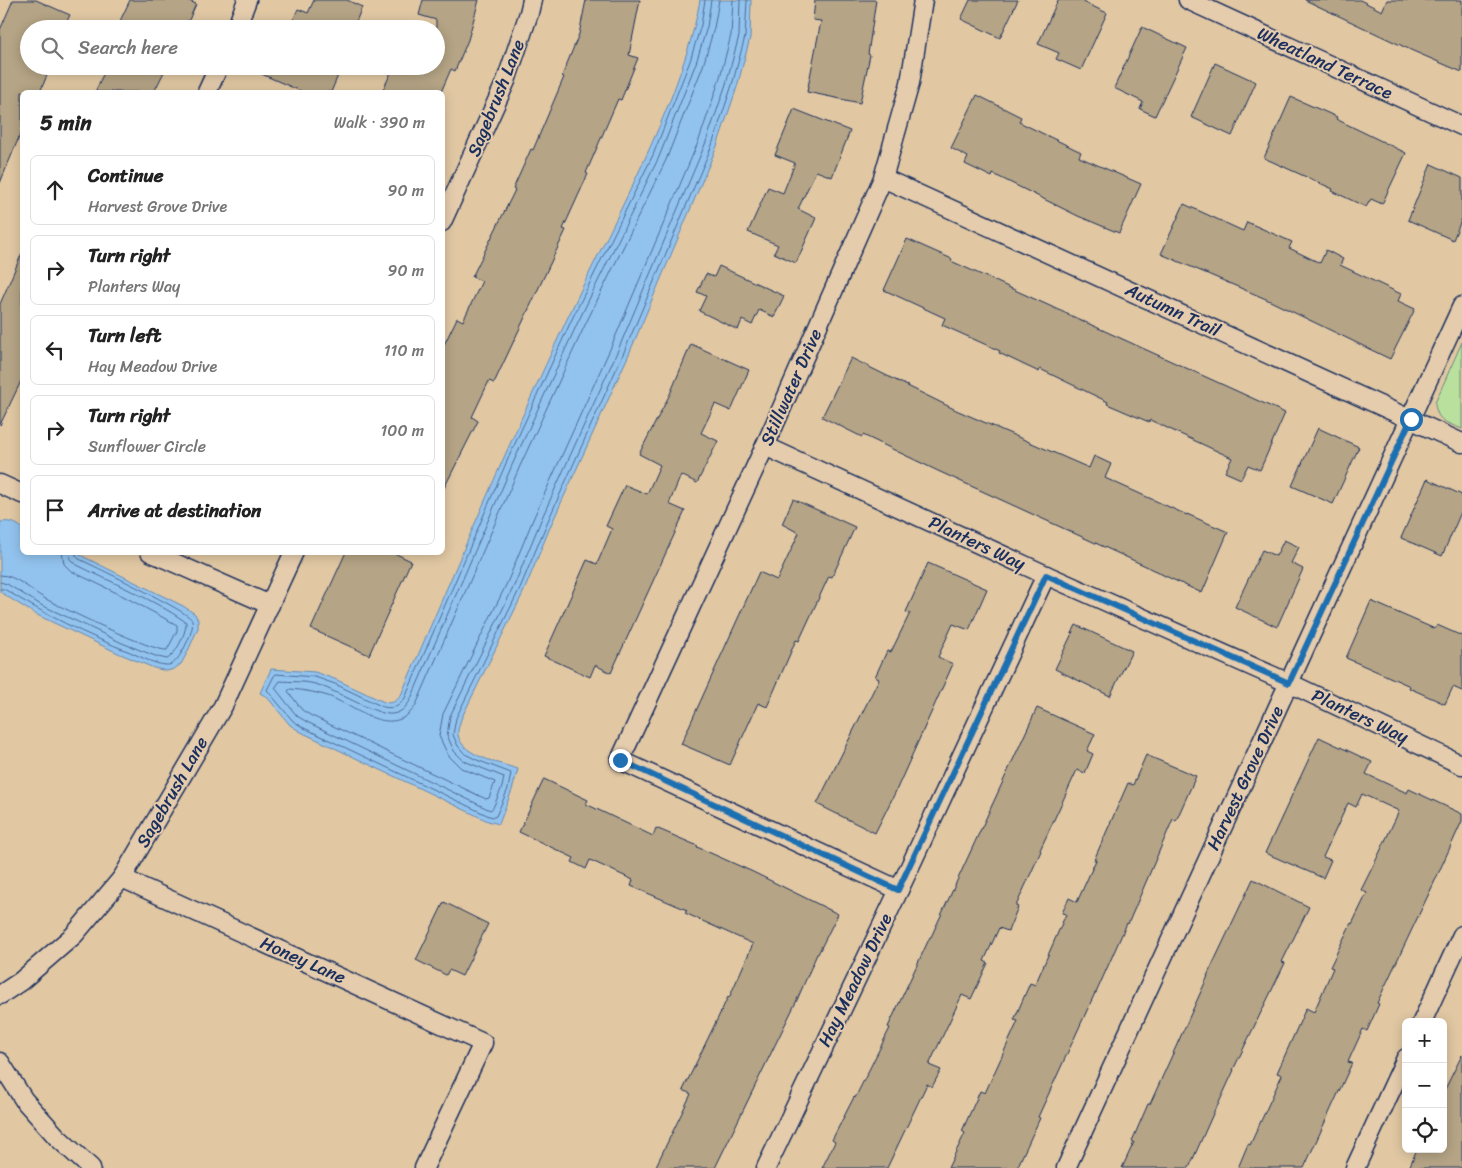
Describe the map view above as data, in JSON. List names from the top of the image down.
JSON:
{
  "streets": {
    "street": [
      "Wheatland Terrace",
      "Sagebrush Lane",
      "Autumn Trail",
      "Stillwater Drive",
      "Planters Way",
      "Harvest Grove Drive",
      "Honey Lane",
      "Hay Meadow Drive"
    ]
  },
  "crossings": [
    ["Sagebrush Lane", "Honey Lane"],
    ["Autumn Trail", "Stillwater Drive"],
    ["Autumn Trail", "Harvest Grove Drive"],
    ["Stillwater Drive", "Planters Way"],
    ["Stillwater Drive", "Hay Meadow Drive"],
    ["Planters Way", "Harvest Grove Drive"],
    ["Planters Way", "Hay Meadow Drive"]
  ],
  "page": {
    "search": "Search here",
    "heading": ["5 min", "Walk · 390 m"],
    "list": [
      ["Continue", "Harvest Grove Drive", "90 m"],
      ["Turn right", "Planters Way", "90 m"],
      ["Turn left", "Hay Meadow Drive", "110 m"],
      ["Turn right", "Sunflower Circle", "100 m"],
      "Arrive at destination"
    ],
    "map_buttons": ["+", "−"]
  }
}
